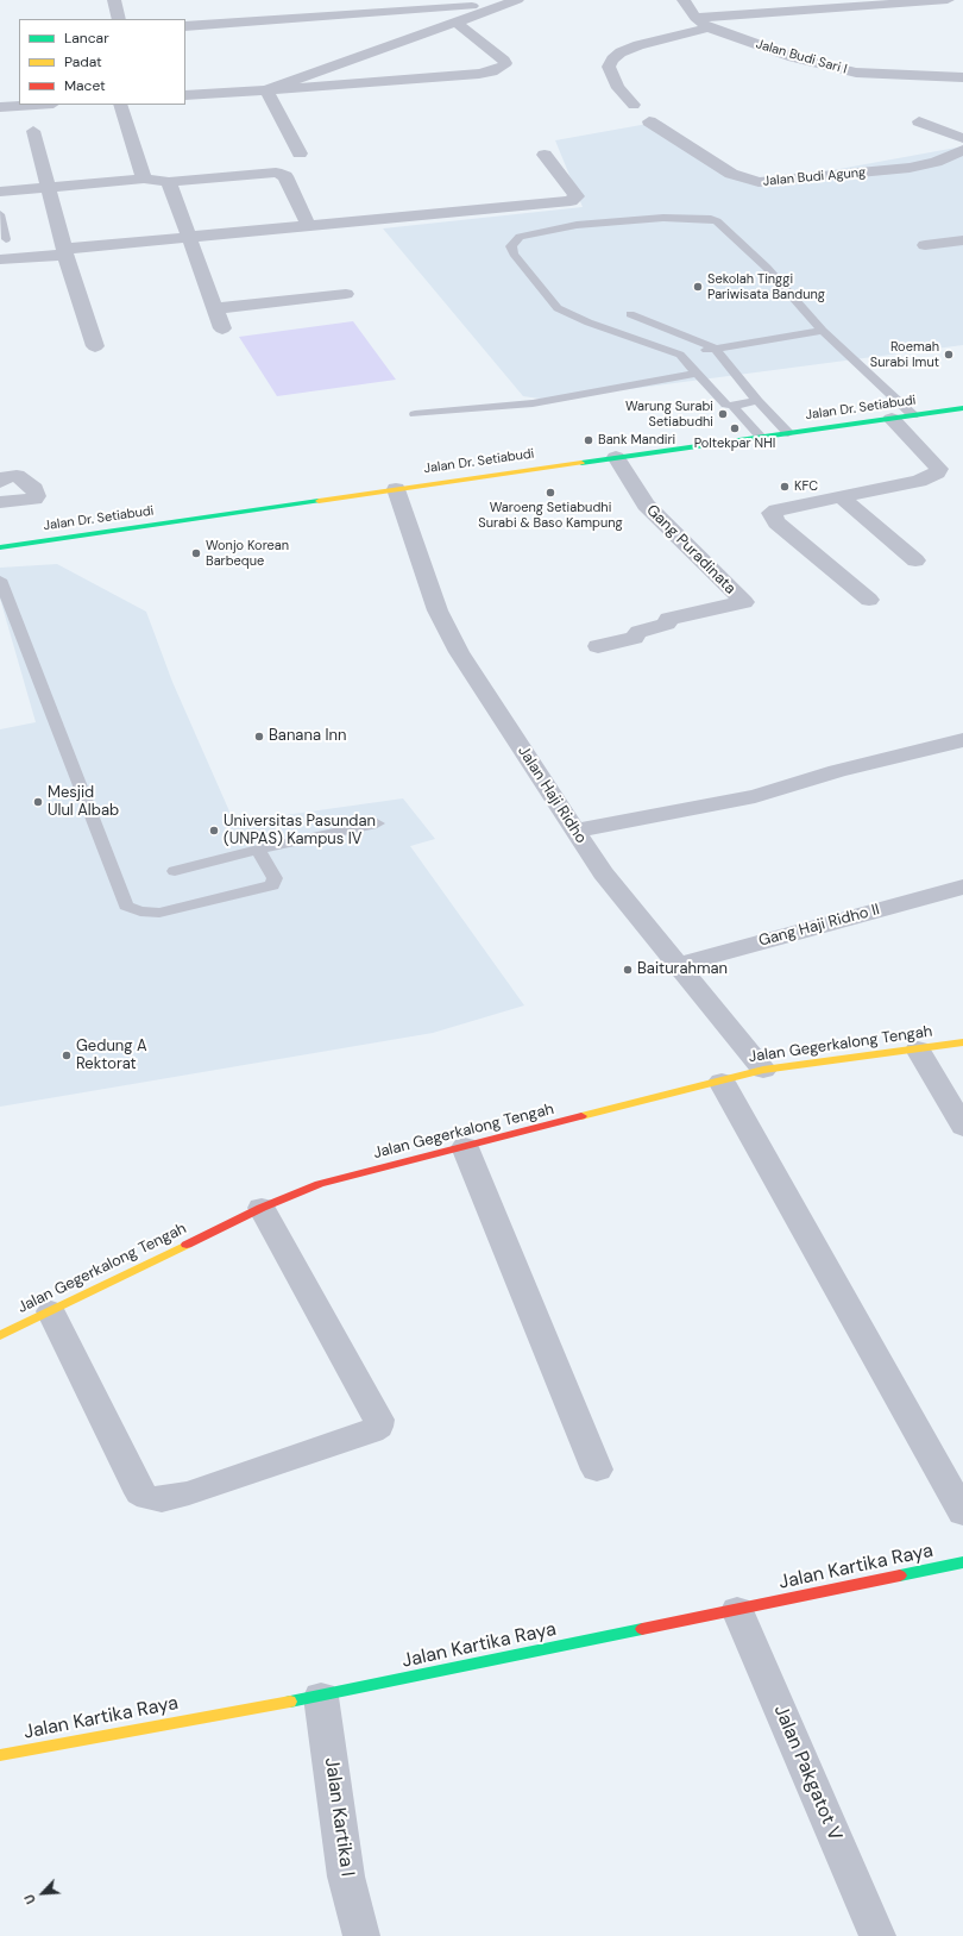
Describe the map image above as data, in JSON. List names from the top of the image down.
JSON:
{
  "streets": {
    "street": [
      "Jalan Budi Sari I",
      "Jalan Budi Agung",
      "Jalan Dr. Setiabudi",
      "Gang Puradinata",
      "Jalan Haji Ridho",
      "Gang Haji Ridho II",
      "Jalan Gegerkalong Tengah",
      "Jalan Kartika Raya",
      "Jalan Pakgatot V",
      "Jalan Kartika I"
    ]
  },
  "crossings": [
    ["Jalan Dr. Setiabudi", "Gang Puradinata"],
    ["Jalan Dr. Setiabudi", "Jalan Haji Ridho"],
    ["Jalan Haji Ridho", "Gang Haji Ridho II"],
    ["Jalan Haji Ridho", "Jalan Gegerkalong Tengah"],
    ["Jalan Kartika Raya", "Jalan Pakgatot V"],
    ["Jalan Kartika Raya", "Jalan Kartika I"]
  ],
  "places": [
    "Sekolah Tinggi Pariwisata Bandung",
    "Roemah Surabi Imut",
    "Warung Surabi Setiabudhi",
    "Poltekpar NHI",
    "Bank Mandiri",
    "KFC",
    "Waroeng Setiabudhi Surabi & Baso Kampung",
    "Wonjo Korean Barbeque",
    "Banana Inn",
    "Mesjid Ulul Albab",
    "Universitas Pasundan (UNPAS) Kampus IV",
    "Baiturahman",
    "Gedung A Rektorat"
  ],
  "legend": ["Lancar", "Padat", "Macet"],
  "north": "bottom left"
}
